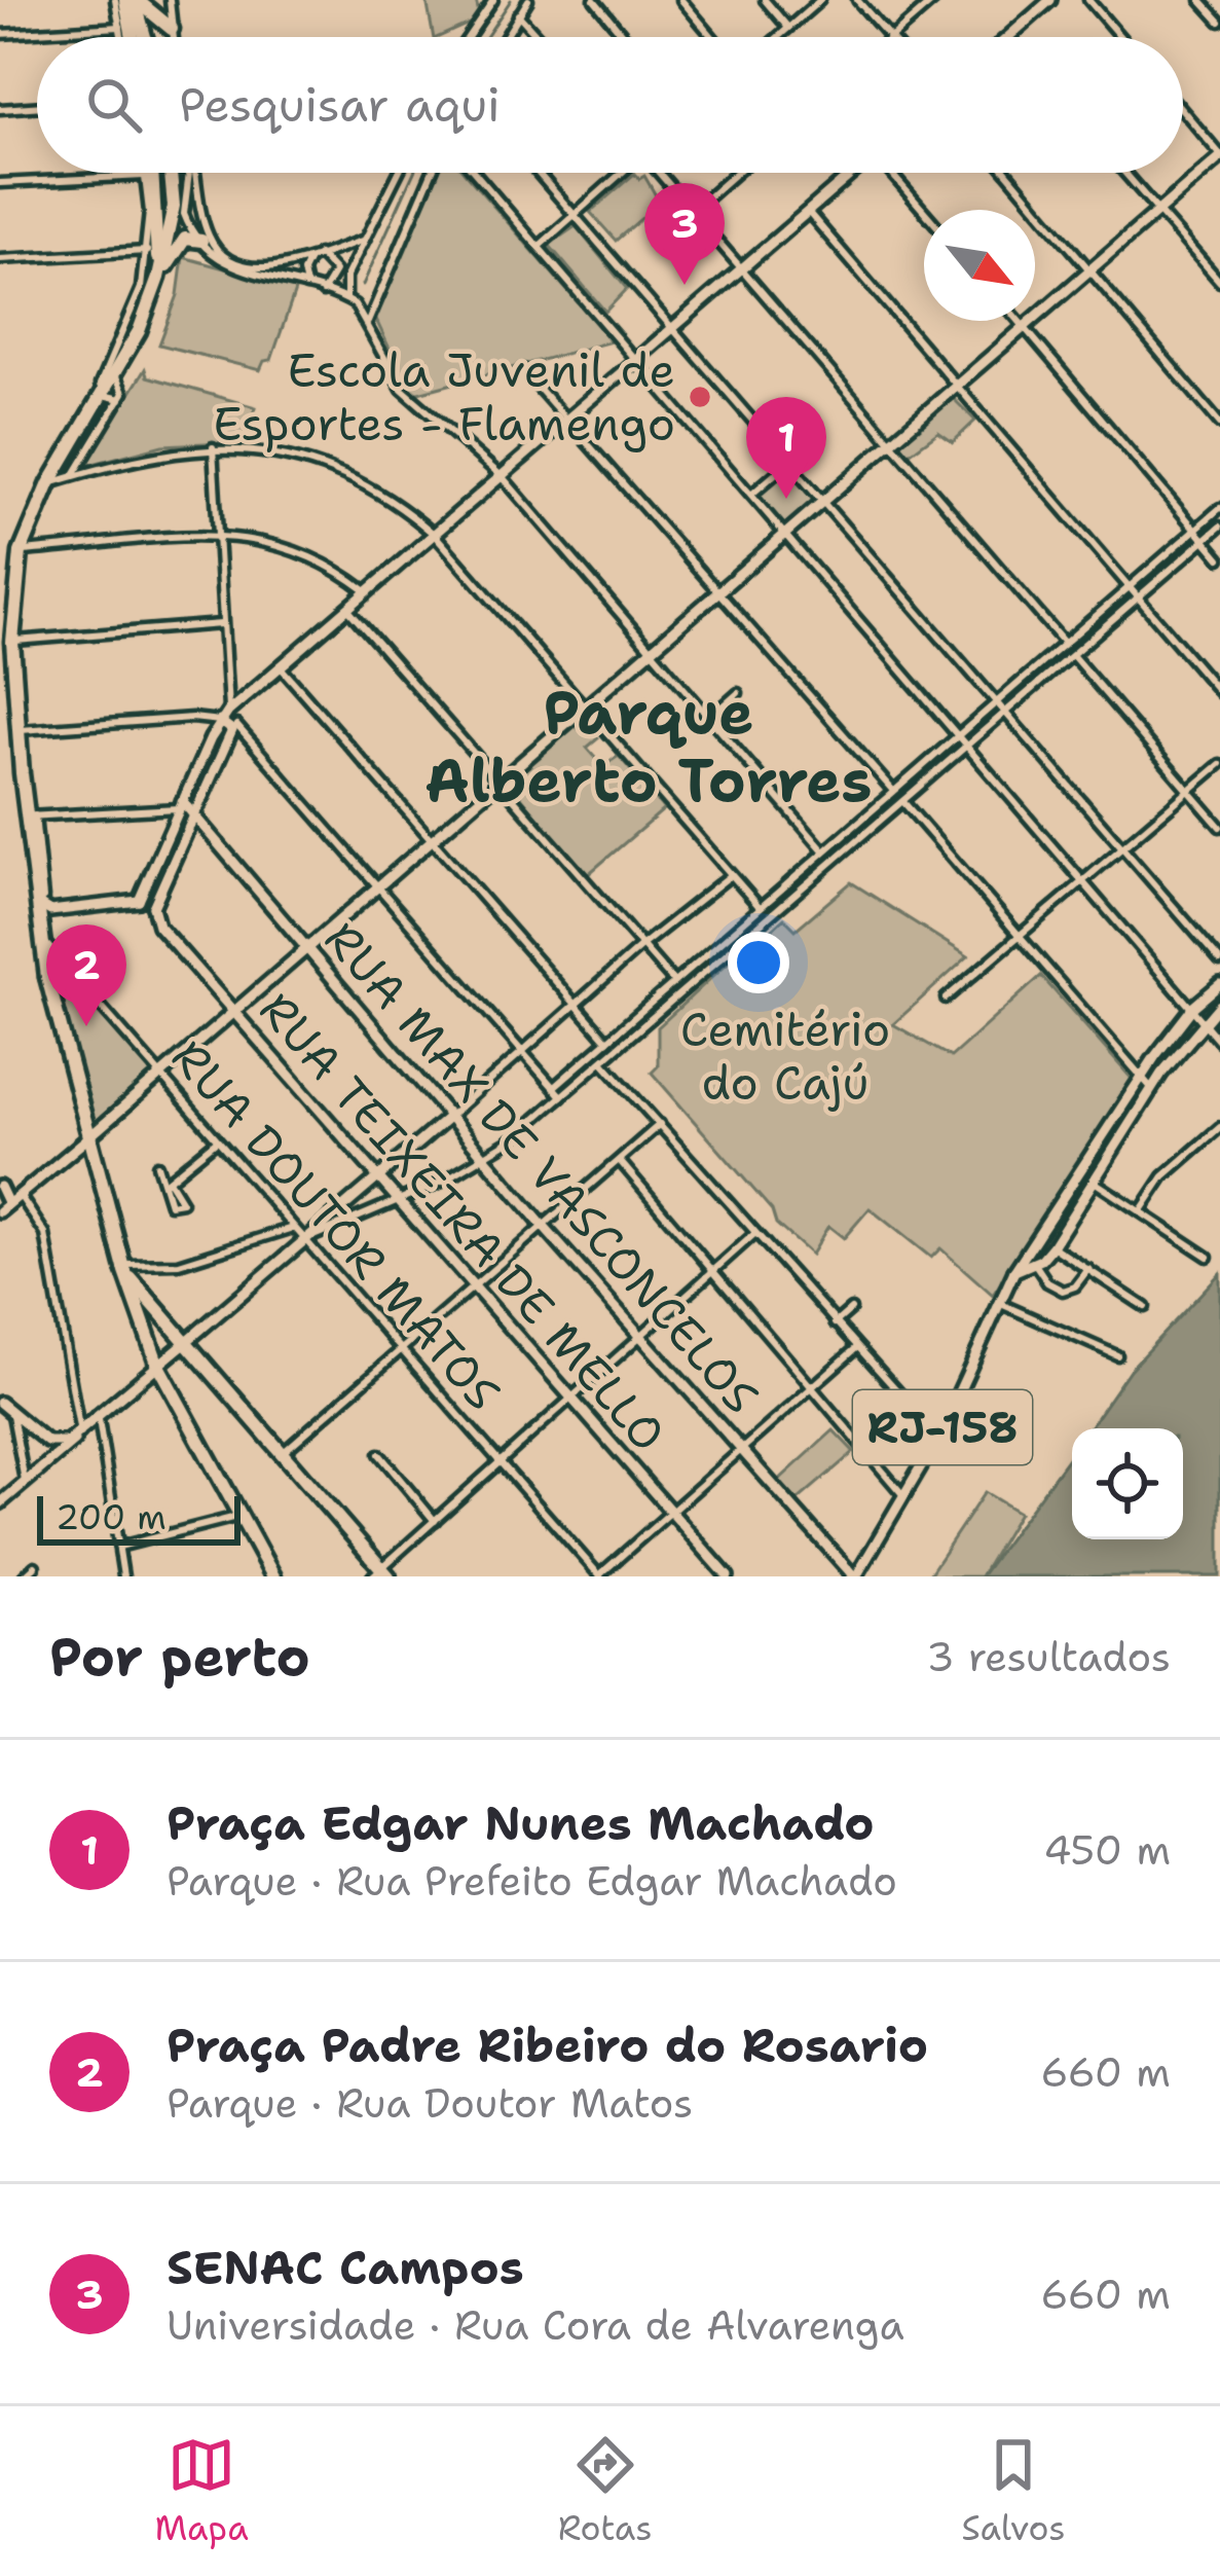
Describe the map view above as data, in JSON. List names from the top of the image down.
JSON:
{
  "streets": {
    "main road": ["RUA MAX DE VASCONCELOS", "RUA TEIXEIRA DE MELLO", "RJ-158"],
    "street": ["RUA DOUTOR MATOS"]
  },
  "crossings": [
    ["RUA MAX DE VASCONCELOS", "RJ-158"]
  ],
  "districts": ["Parque Alberto Torres"],
  "parks": ["Cemitério do Cajú"],
  "places": ["Escola Juvenil de Esportes - Flamengo"],
  "scale_bar": "200 m",
  "north": "bottom right",
  "page": {
    "search": "Pesquisar aqui",
    "pins": ["3", "1", "2"],
    "scale": "200 m",
    "heading": ["Por perto", "3 resultados"],
    "list": [
      {
        "mark": "1",
        "name": "Praça Edgar Nunes Machado",
        "note": "Parque · Rua Prefeito Edgar Machado",
        "value": "450 m"
      },
      {
        "mark": "2",
        "name": "Praça Padre Ribeiro do Rosario",
        "note": "Parque · Rua Doutor Matos",
        "value": "660 m"
      },
      {
        "mark": "3",
        "name": "SENAC Campos",
        "note": "Universidade · Rua Cora de Alvarenga",
        "value": "660 m"
      }
    ],
    "nav": ["Mapa", "Rotas", "Salvos"]
  }
}
